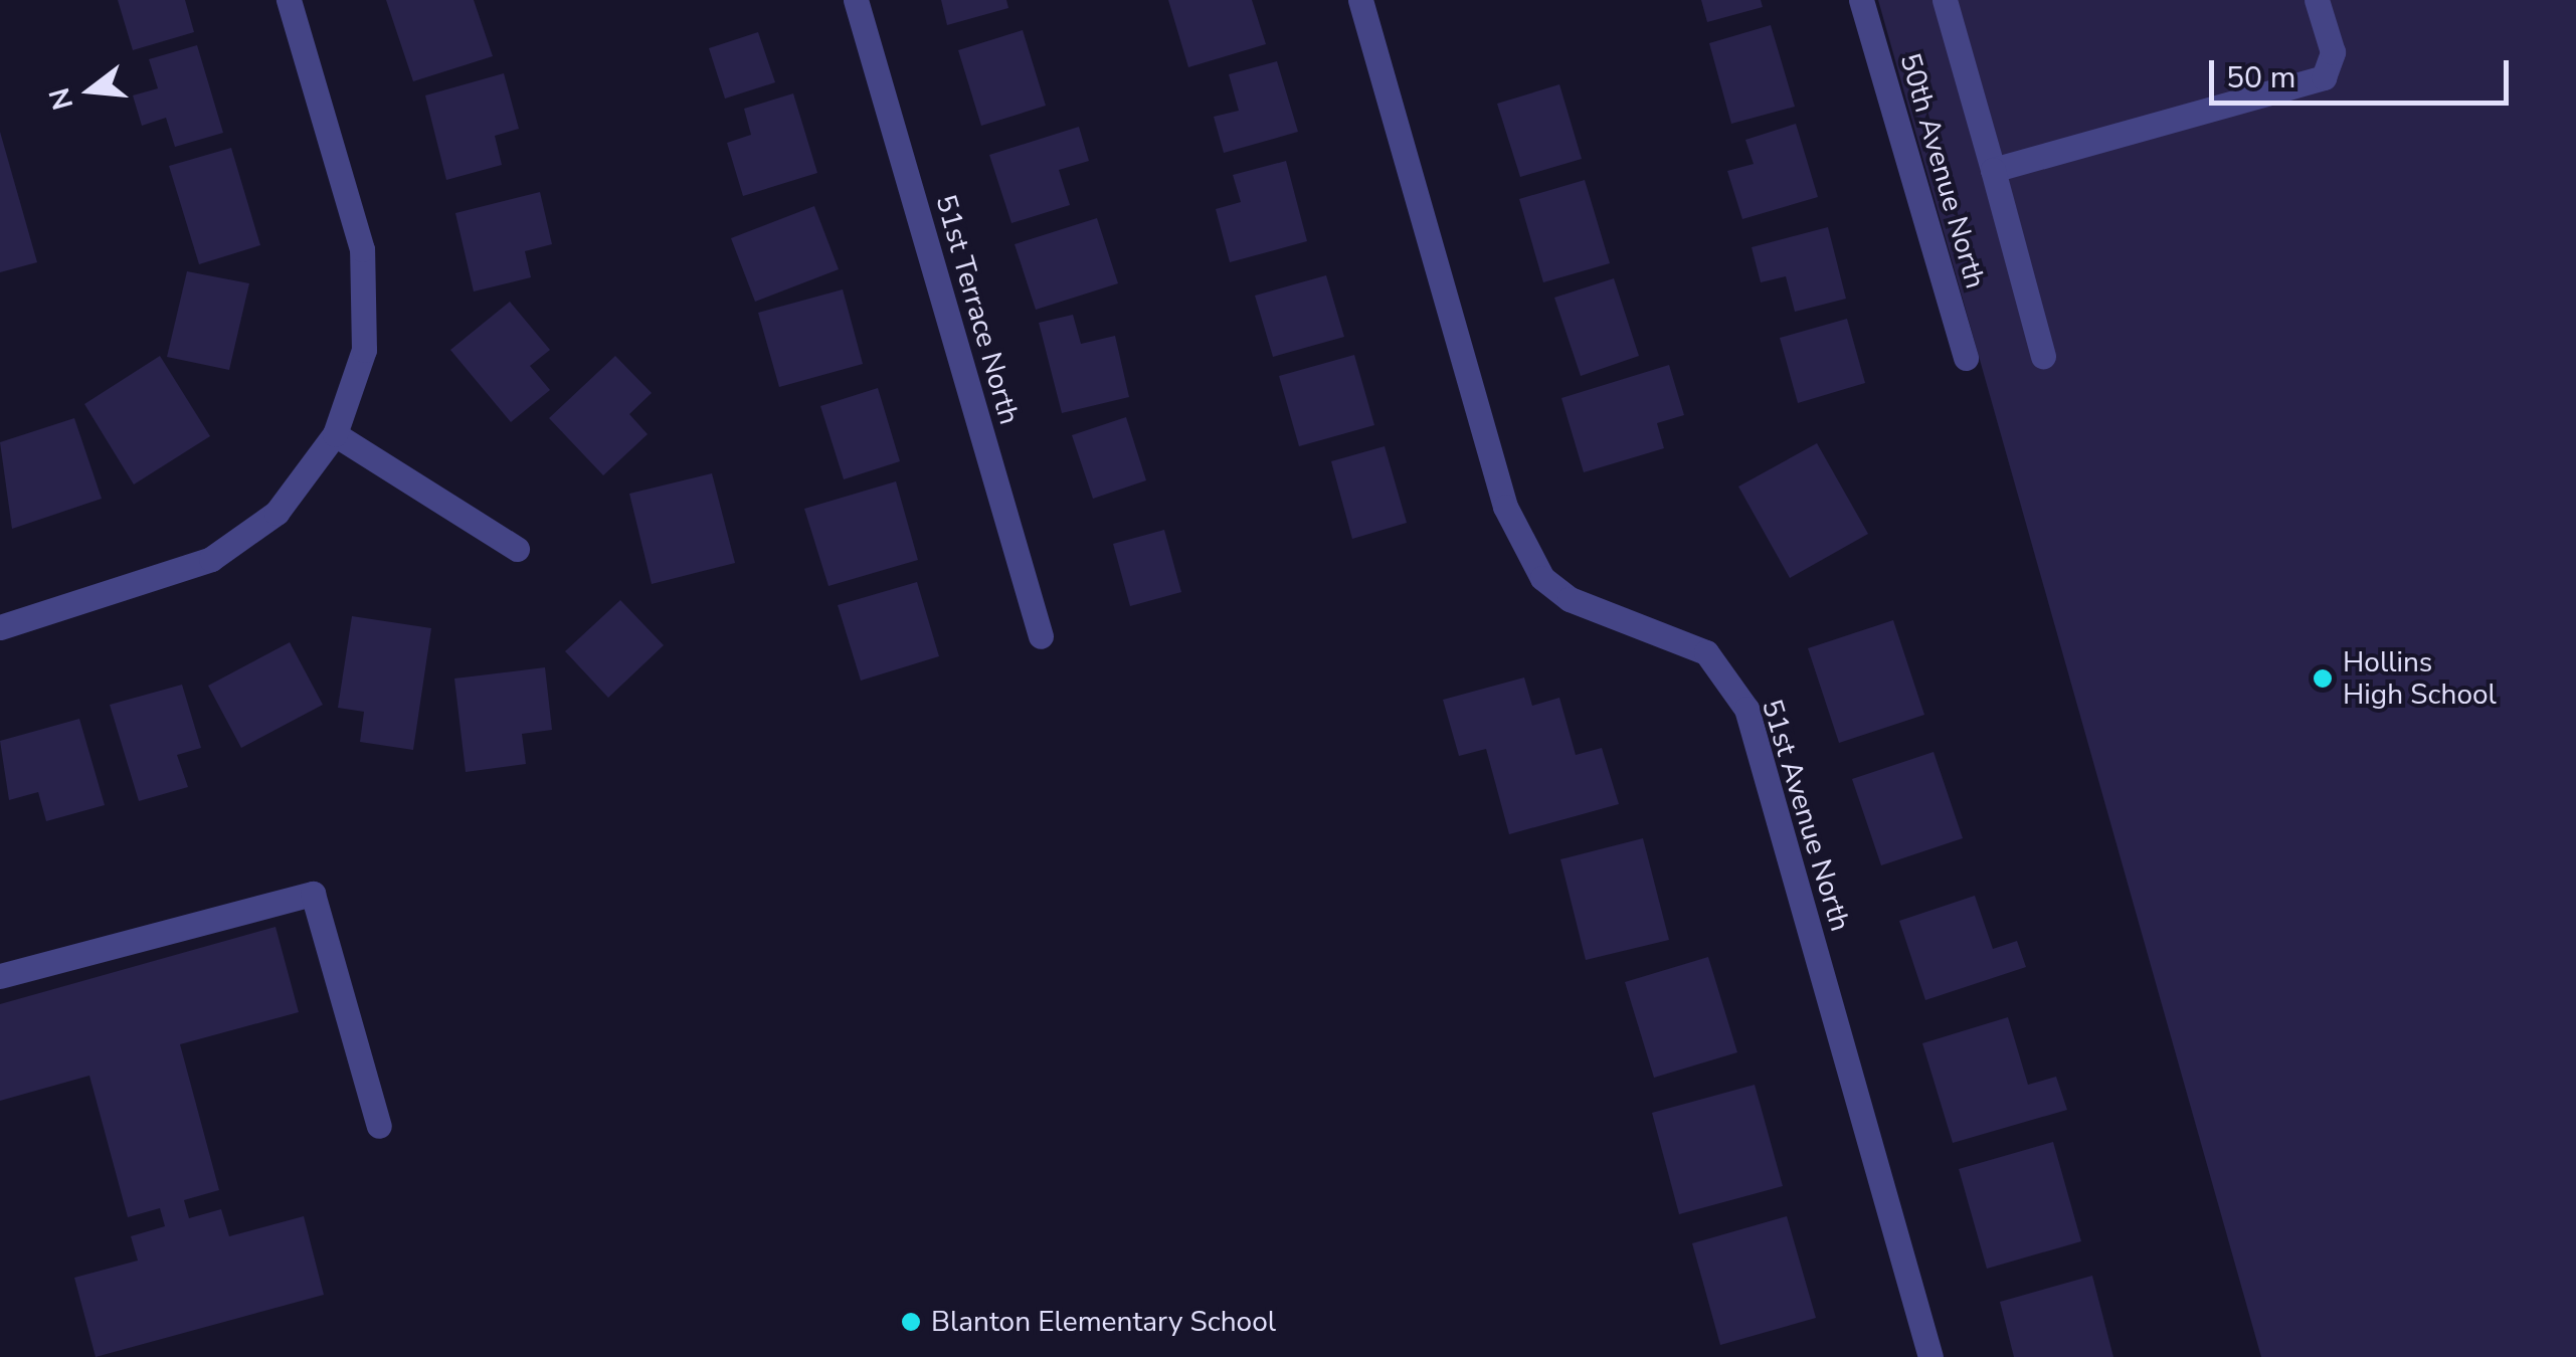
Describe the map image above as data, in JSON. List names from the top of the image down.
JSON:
{
  "streets": {
    "street": ["50th Avenue North", "51st Terrace North", "51st Avenue North"]
  },
  "places": ["Hollins High School", "Blanton Elementary School"],
  "scale_bar": "50 m",
  "north": "left"
}
